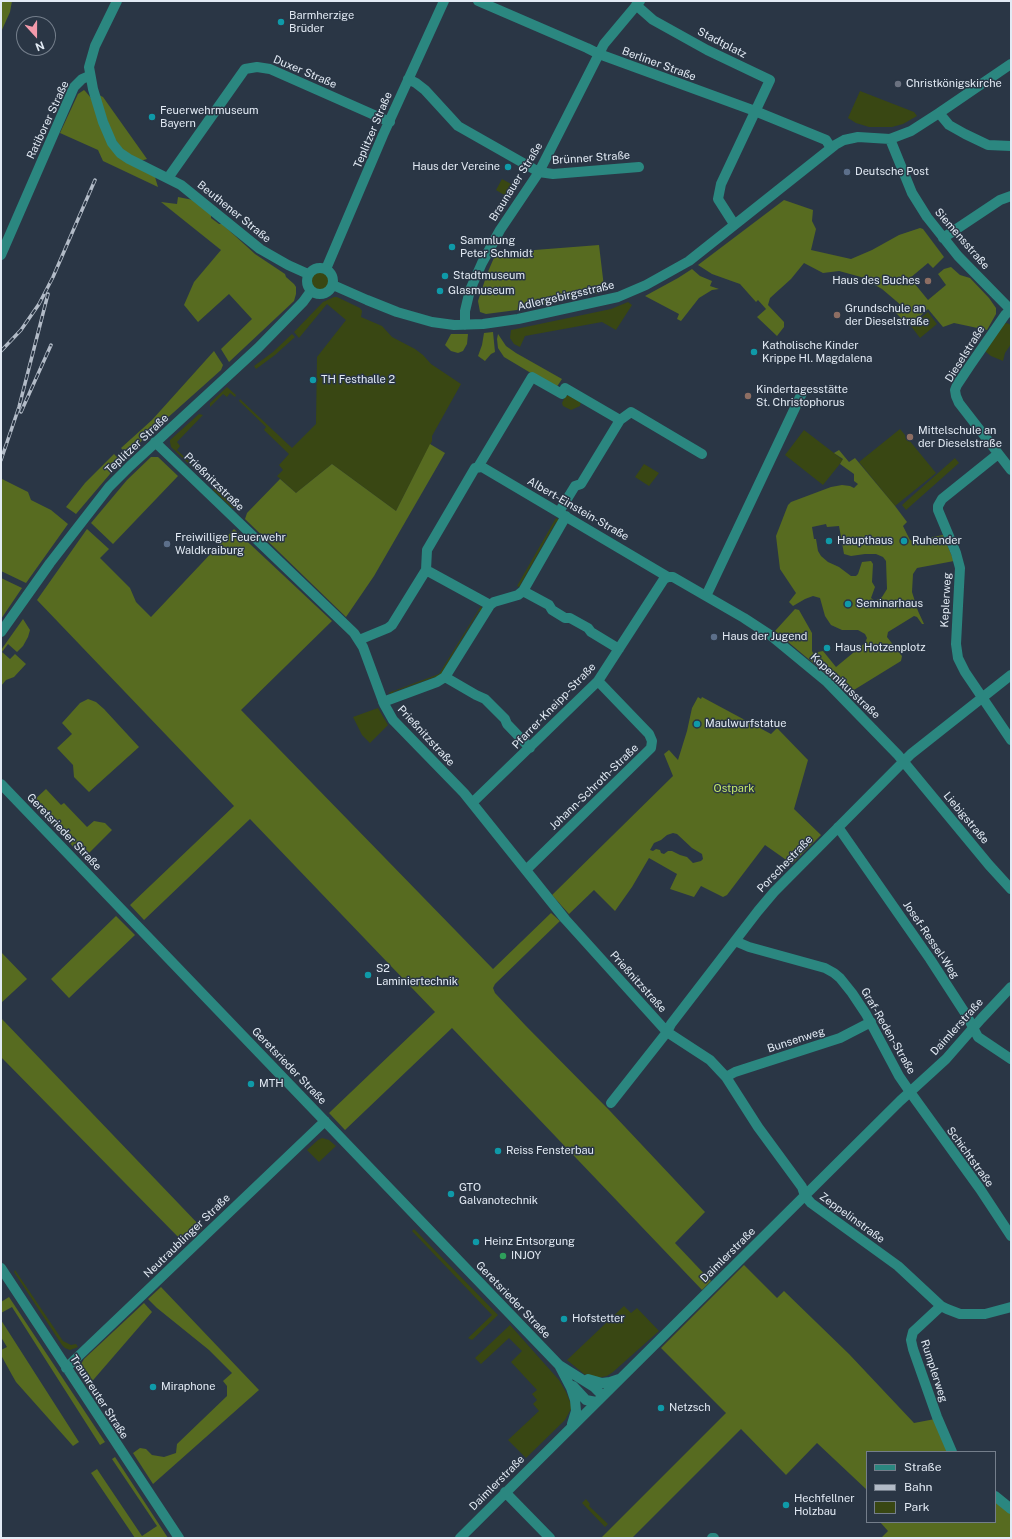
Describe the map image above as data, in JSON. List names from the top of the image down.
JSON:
{
  "streets": {
    "street": [
      "Stadtplatz",
      "Berliner Straße",
      "Duxer Straße",
      "Ratiborer Straße",
      "Teplitzer Straße",
      "Brünner Straße",
      "Braunauer Straße",
      "Beuthener Straße",
      "Siemensstraße",
      "Adlergebirgsstraße",
      "Dieselstraße",
      "Prießnitzstraße",
      "Albert-Einstein-Straße",
      "Keplerweg",
      "Kopernikusstraße",
      "Pfarrer-Kneipp-Straße",
      "Johann-Schroth-Straße",
      "Liebigstraße",
      "Geretsrieder Straße",
      "Porschestraße",
      "Josef-Ressel-Weg",
      "Daimlerstraße",
      "Graf-Reden-Straße",
      "Bunsenweg",
      "Schichtstraße",
      "Zeppelinstraße",
      "Neutraublinger Straße",
      "Rumplerweg",
      "Traunreuter Straße"
    ]
  },
  "crossings": [
    ["Stadtplatz", "Berliner Straße"],
    ["Stadtplatz", "Braunauer Straße"],
    ["Berliner Straße", "Braunauer Straße"],
    ["Berliner Straße", "Adlergebirgsstraße"],
    ["Duxer Straße", "Teplitzer Straße"],
    ["Duxer Straße", "Beuthener Straße"],
    ["Ratiborer Straße", "Beuthener Straße"],
    ["Teplitzer Straße", "Brünner Straße"],
    ["Teplitzer Straße", "Beuthener Straße"],
    ["Teplitzer Straße", "Adlergebirgsstraße"],
    ["Teplitzer Straße", "Prießnitzstraße"],
    ["Brünner Straße", "Braunauer Straße"],
    ["Braunauer Straße", "Adlergebirgsstraße"],
    ["Beuthener Straße", "Adlergebirgsstraße"],
    ["Siemensstraße", "Adlergebirgsstraße"],
    ["Siemensstraße", "Dieselstraße"],
    ["Dieselstraße", "Keplerweg"],
    ["Prießnitzstraße", "Pfarrer-Kneipp-Straße"],
    ["Prießnitzstraße", "Johann-Schroth-Straße"],
    ["Prießnitzstraße", "Porschestraße"],
    ["Prießnitzstraße", "Zeppelinstraße"],
    ["Albert-Einstein-Straße", "Kopernikusstraße"],
    ["Albert-Einstein-Straße", "Pfarrer-Kneipp-Straße"],
    ["Keplerweg", "Porschestraße"],
    ["Kopernikusstraße", "Pfarrer-Kneipp-Straße"],
    ["Kopernikusstraße", "Liebigstraße"],
    ["Kopernikusstraße", "Porschestraße"],
    ["Pfarrer-Kneipp-Straße", "Johann-Schroth-Straße"],
    ["Liebigstraße", "Porschestraße"],
    ["Geretsrieder Straße", "Daimlerstraße"],
    ["Geretsrieder Straße", "Neutraublinger Straße"],
    ["Porschestraße", "Josef-Ressel-Weg"],
    ["Porschestraße", "Graf-Reden-Straße"],
    ["Porschestraße", "Zeppelinstraße"],
    ["Josef-Ressel-Weg", "Daimlerstraße"],
    ["Daimlerstraße", "Graf-Reden-Straße"],
    ["Daimlerstraße", "Schichtstraße"],
    ["Daimlerstraße", "Zeppelinstraße"],
    ["Graf-Reden-Straße", "Bunsenweg"],
    ["Graf-Reden-Straße", "Schichtstraße"],
    ["Bunsenweg", "Zeppelinstraße"],
    ["Zeppelinstraße", "Rumplerweg"],
    ["Neutraublinger Straße", "Traunreuter Straße"]
  ],
  "parks": ["Ostpark"],
  "places": [
    "Barmherzige Brüder",
    "Christkönigskirche",
    "Feuerwehrmuseum Bayern",
    "Haus der Vereine",
    "Deutsche Post",
    "Sammlung Peter Schmidt",
    "Stadtmuseum",
    "Haus des Buches",
    "Glasmuseum",
    "Grundschule an der Dieselstraße",
    "Katholische Kinder Krippe Hl. Magdalena",
    "TH Festhalle 2",
    "Kindertagesstätte St. Christophorus",
    "Mittelschule an der Dieselstraße",
    "Haupthaus",
    "Ruhender",
    "Freiwillige Feuerwehr Waldkraiburg",
    "Seminarhaus",
    "Haus der Jugend",
    "Haus Hotzenplotz",
    "Maulwurfstatue",
    "S2 Laminiertechnik",
    "MTH",
    "Reiss Fensterbau",
    "GTO Galvanotechnik",
    "Heinz Entsorgung",
    "INJOY",
    "Hofstetter",
    "Miraphone",
    "Netzsch",
    "Hechfellner Holzbau"
  ],
  "legend": ["Straße", "Bahn", "Park"],
  "north": "bottom"
}
